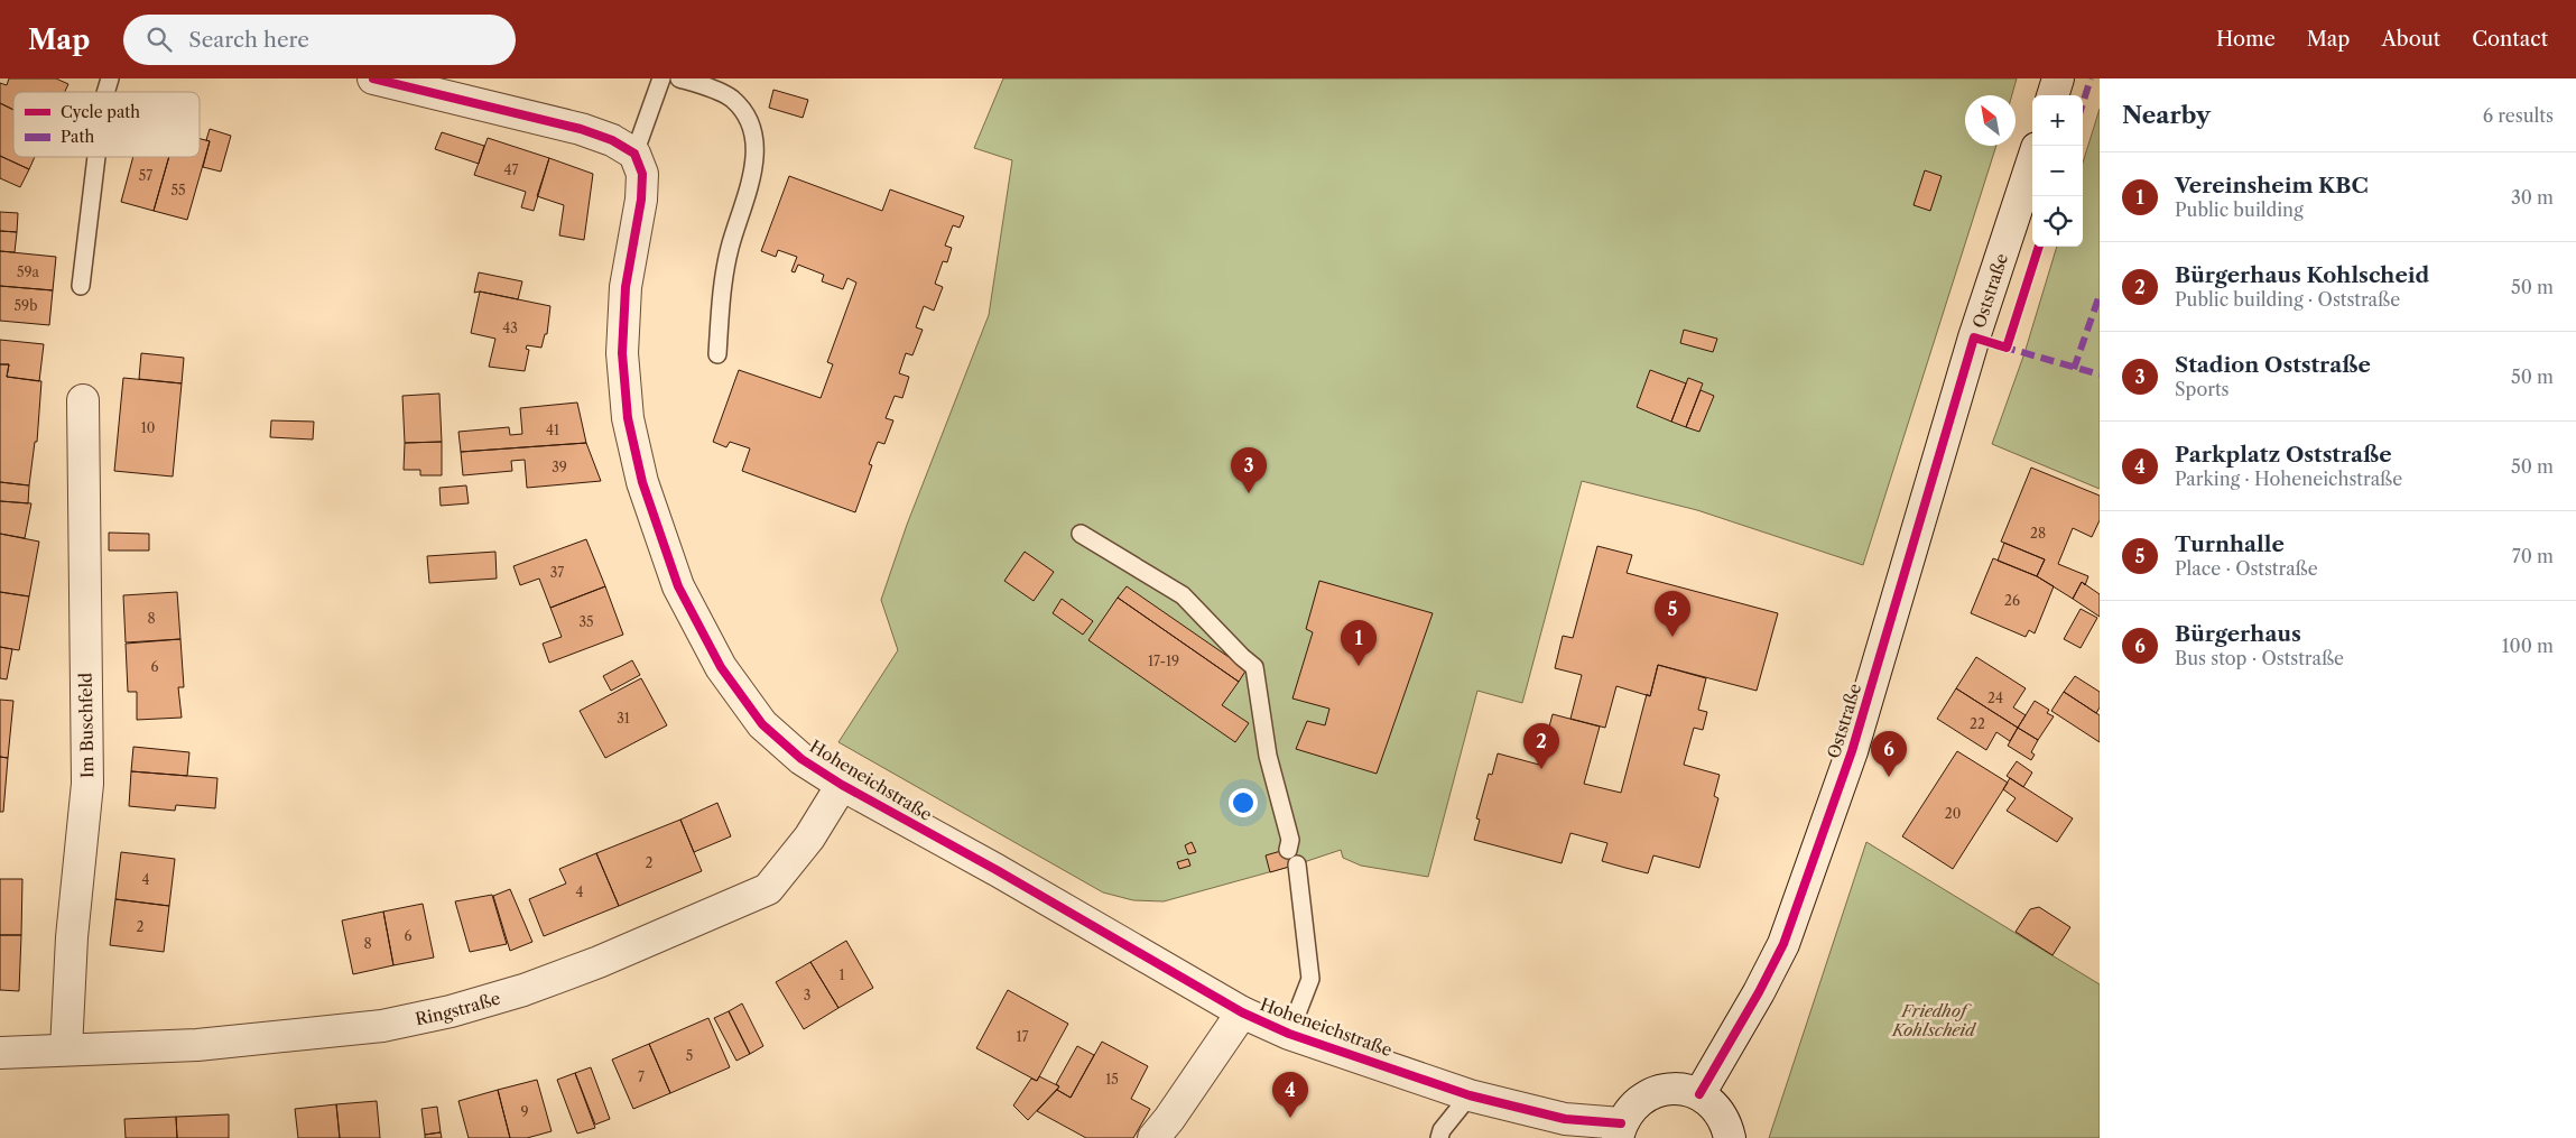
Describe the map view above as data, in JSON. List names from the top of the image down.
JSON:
{
  "streets": {
    "street": [
      "Oststraße",
      "Im Buschfeld",
      "Hoheneichstraße",
      "Ringstraße"
    ]
  },
  "crossings": [
    ["Im Buschfeld", "Ringstraße"],
    ["Hoheneichstraße", "Ringstraße"]
  ],
  "parks": ["Friedhof Kohlscheid"],
  "house_numbers": [
    "47",
    "57",
    "55",
    "59a",
    "59b",
    "43",
    "10",
    "41",
    "39",
    "28",
    "37",
    "26",
    "8",
    "35",
    "17-19",
    "6",
    "24",
    "31",
    "22",
    "20",
    "2",
    "4",
    "4",
    "2",
    "6",
    "8",
    "1",
    "3",
    "17",
    "5",
    "7",
    "15",
    "9"
  ],
  "legend": ["Cycle path", "Path"],
  "north": "top left",
  "page": {
    "header": "Map",
    "search": "Search here",
    "nav": [
      "Home",
      "Map",
      "About",
      "Contact"
    ],
    "heading": ["Nearby", "6 results"],
    "map_buttons": ["+", "−"],
    "list": [
      {
        "mark": "1",
        "name": "Vereinsheim KBC",
        "note": "Public building",
        "value": "30 m"
      },
      {
        "mark": "2",
        "name": "Bürgerhaus Kohlscheid",
        "note": "Public building · Oststraße",
        "value": "50 m"
      },
      {
        "mark": "3",
        "name": "Stadion Oststraße",
        "note": "Sports",
        "value": "50 m"
      },
      {
        "mark": "4",
        "name": "Parkplatz Oststraße",
        "note": "Parking · Hoheneichstraße",
        "value": "50 m"
      },
      {
        "mark": "5",
        "name": "Turnhalle",
        "note": "Place · Oststraße",
        "value": "70 m"
      },
      {
        "mark": "6",
        "name": "Bürgerhaus",
        "note": "Bus stop · Oststraße",
        "value": "100 m"
      }
    ],
    "pins": [
      "3",
      "5",
      "1",
      "2",
      "6",
      "4"
    ]
  }
}
